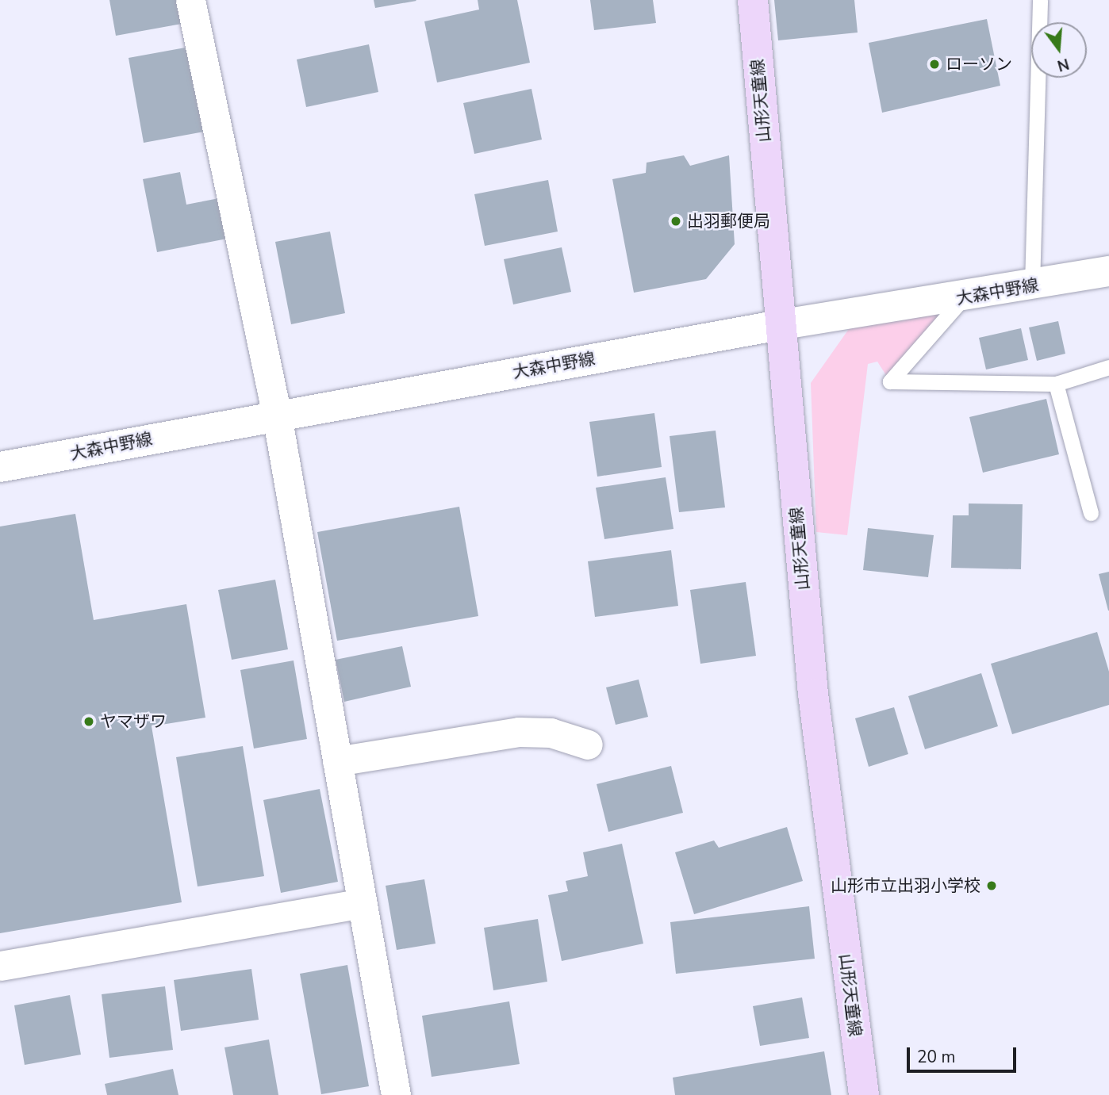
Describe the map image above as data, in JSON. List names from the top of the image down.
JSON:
{
  "streets": {
    "main road": ["山形天童線", "大森中野線"]
  },
  "crossings": [
    ["山形天童線", "大森中野線"]
  ],
  "places": [
    "ローソン",
    "出羽郵便局",
    "ヤマザワ",
    "山形市立出羽小学校"
  ],
  "scale_bar": "20 m",
  "north": "bottom"
}
